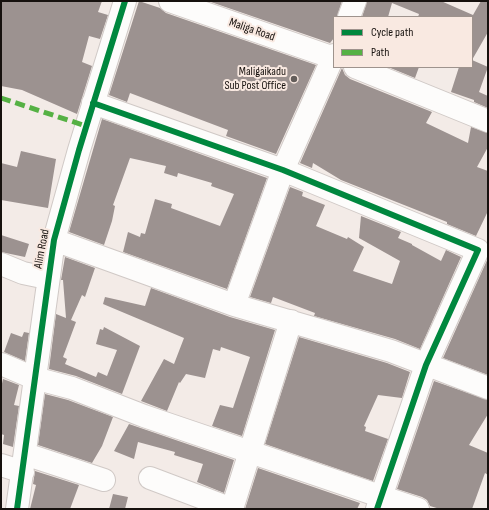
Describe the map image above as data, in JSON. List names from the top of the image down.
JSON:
{
  "streets": {
    "street": ["Maliga Road", "Alim Road"]
  },
  "places": ["Maligaikadu Sub Post Office"],
  "legend": ["Cycle path", "Path"]
}
